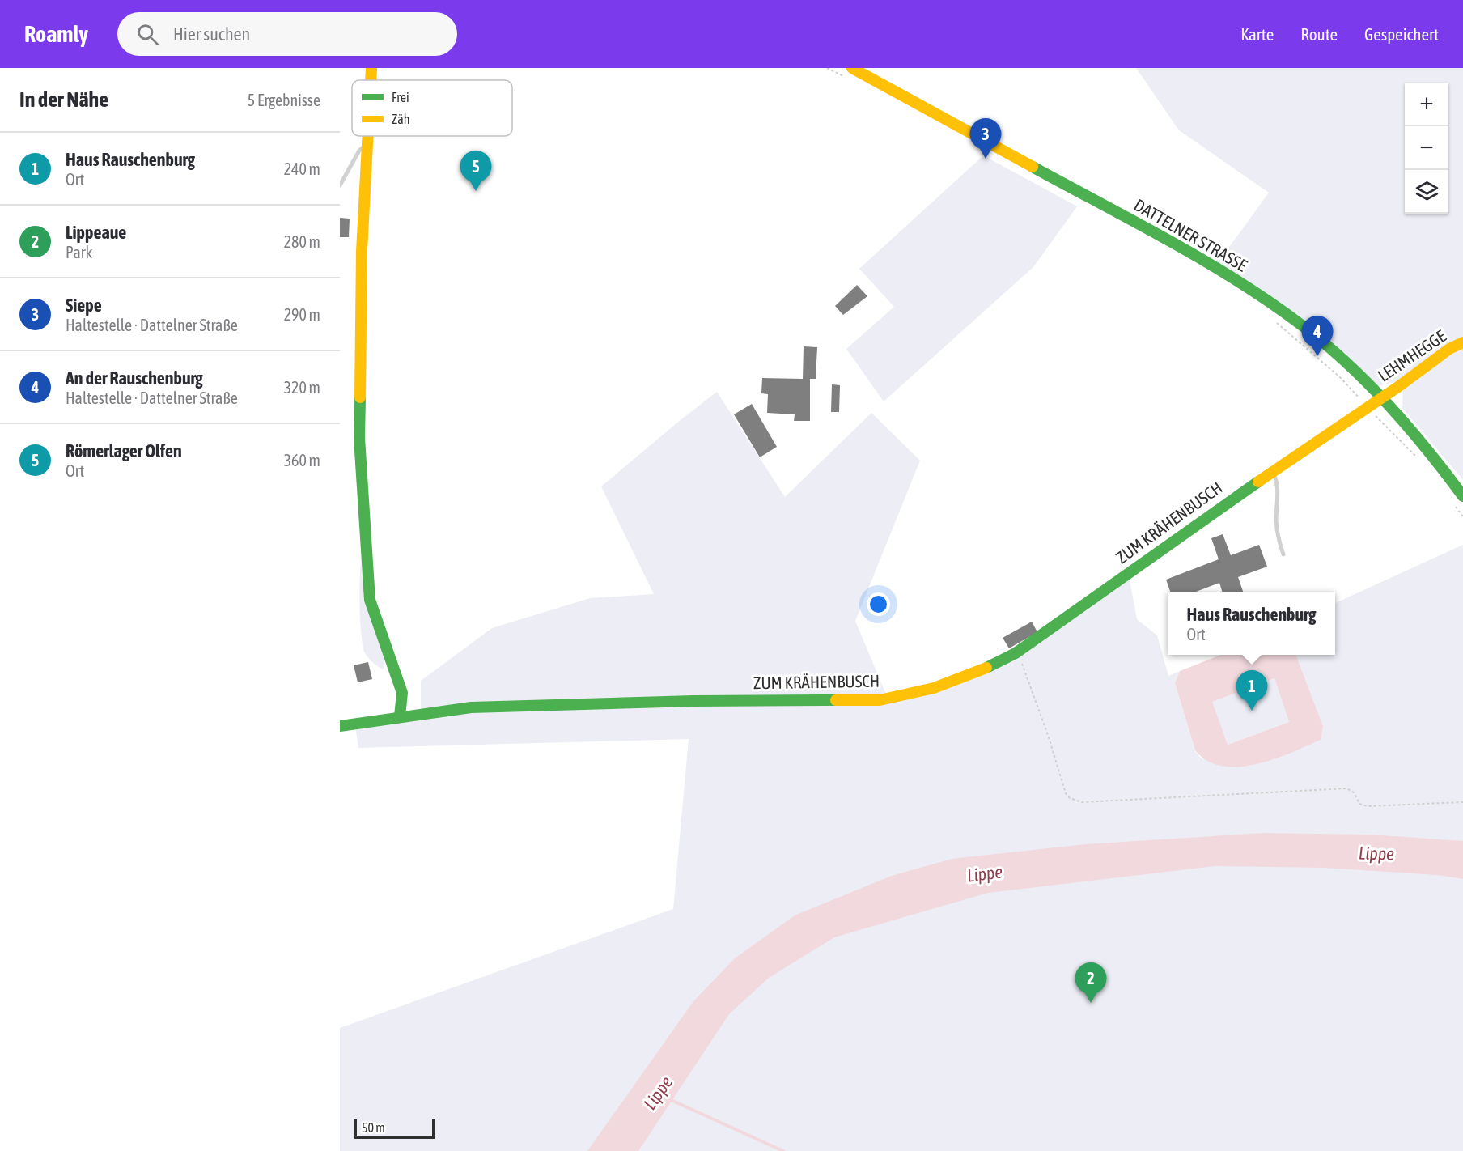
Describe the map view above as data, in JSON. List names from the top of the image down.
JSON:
{
  "streets": {
    "street": ["DATTELNER STRASSE", "LEHMHEGGE", "ZUM KRÄHENBUSCH"]
  },
  "crossings": [
    ["DATTELNER STRASSE", "LEHMHEGGE"],
    ["DATTELNER STRASSE", "ZUM KRÄHENBUSCH"],
    ["LEHMHEGGE", "ZUM KRÄHENBUSCH"]
  ],
  "water": ["Lippe"],
  "legend": ["Frei", "Zäh"],
  "scale_bar": "50 m",
  "page": {
    "header": "Roamly",
    "search": "Hier suchen",
    "nav": ["Karte", "Route", "Gespeichert"],
    "heading": ["In der Nähe", "5 Ergebnisse"],
    "map_buttons": ["+", "−"],
    "pins": [
      "3",
      "5",
      "4",
      "1",
      "2"
    ],
    "list": [
      {
        "mark": "1",
        "name": "Haus Rauschenburg",
        "note": "Ort",
        "value": "240 m"
      },
      {
        "mark": "2",
        "name": "Lippeaue",
        "note": "Park",
        "value": "280 m"
      },
      {
        "mark": "3",
        "name": "Siepe",
        "note": "Haltestelle · Dattelner Straße",
        "value": "290 m"
      },
      {
        "mark": "4",
        "name": "An der Rauschenburg",
        "note": "Haltestelle · Dattelner Straße",
        "value": "320 m"
      },
      {
        "mark": "5",
        "name": "Römerlager Olfen",
        "note": "Ort",
        "value": "360 m"
      }
    ],
    "popup": ["Haus Rauschenburg", "Ort"],
    "scale": "50 m"
  }
}
